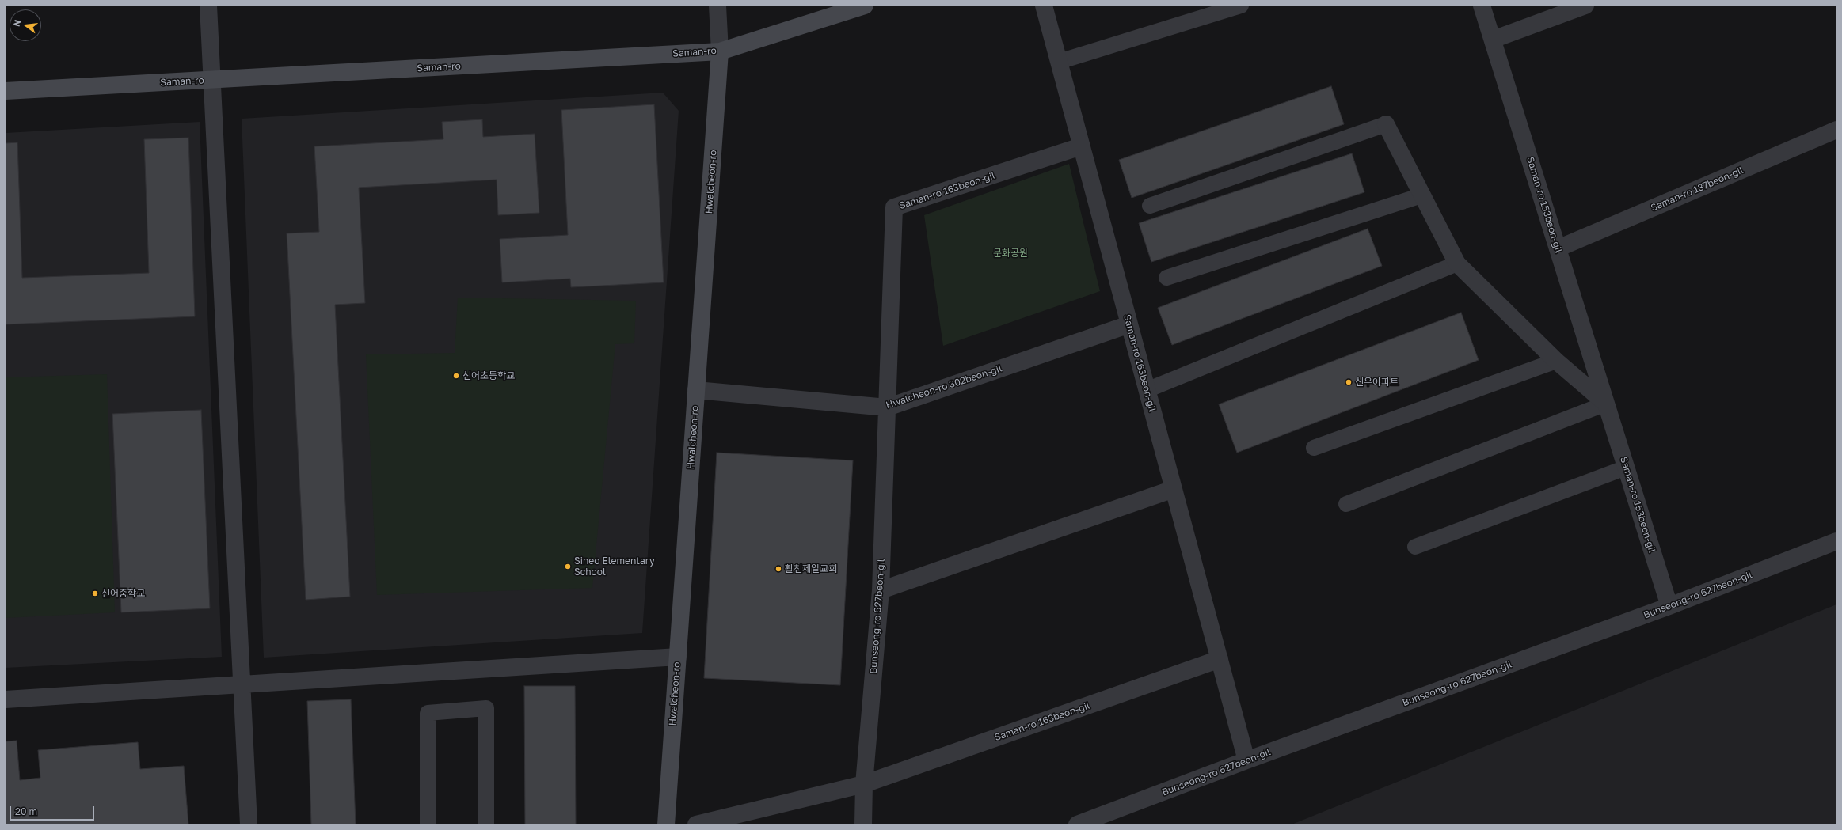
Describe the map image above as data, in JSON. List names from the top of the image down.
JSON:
{
  "streets": {
    "main road": ["Saman-ro", "Hwalcheon-ro"],
    "street": [
      "Saman-ro 137beon-gil",
      "Saman-ro 163beon-gil",
      "Saman-ro 153beon-gil",
      "Hwalcheon-ro 302beon-gil",
      "Bunseong-ro 627beon-gil"
    ]
  },
  "crossings": [
    ["Saman-ro", "Hwalcheon-ro"],
    ["Hwalcheon-ro", "Hwalcheon-ro 302beon-gil"],
    ["Saman-ro 137beon-gil", "Saman-ro 153beon-gil"],
    ["Saman-ro 163beon-gil", "Hwalcheon-ro 302beon-gil"],
    ["Saman-ro 163beon-gil", "Bunseong-ro 627beon-gil"],
    ["Saman-ro 153beon-gil", "Bunseong-ro 627beon-gil"],
    ["Hwalcheon-ro 302beon-gil", "Bunseong-ro 627beon-gil"]
  ],
  "parks": ["문화공원"],
  "places": [
    "신어초등학교",
    "신우아파트",
    "Sineo Elementary School",
    "활천제일교회",
    "신어중학교"
  ],
  "scale_bar": "20 m",
  "north": "left"
}
